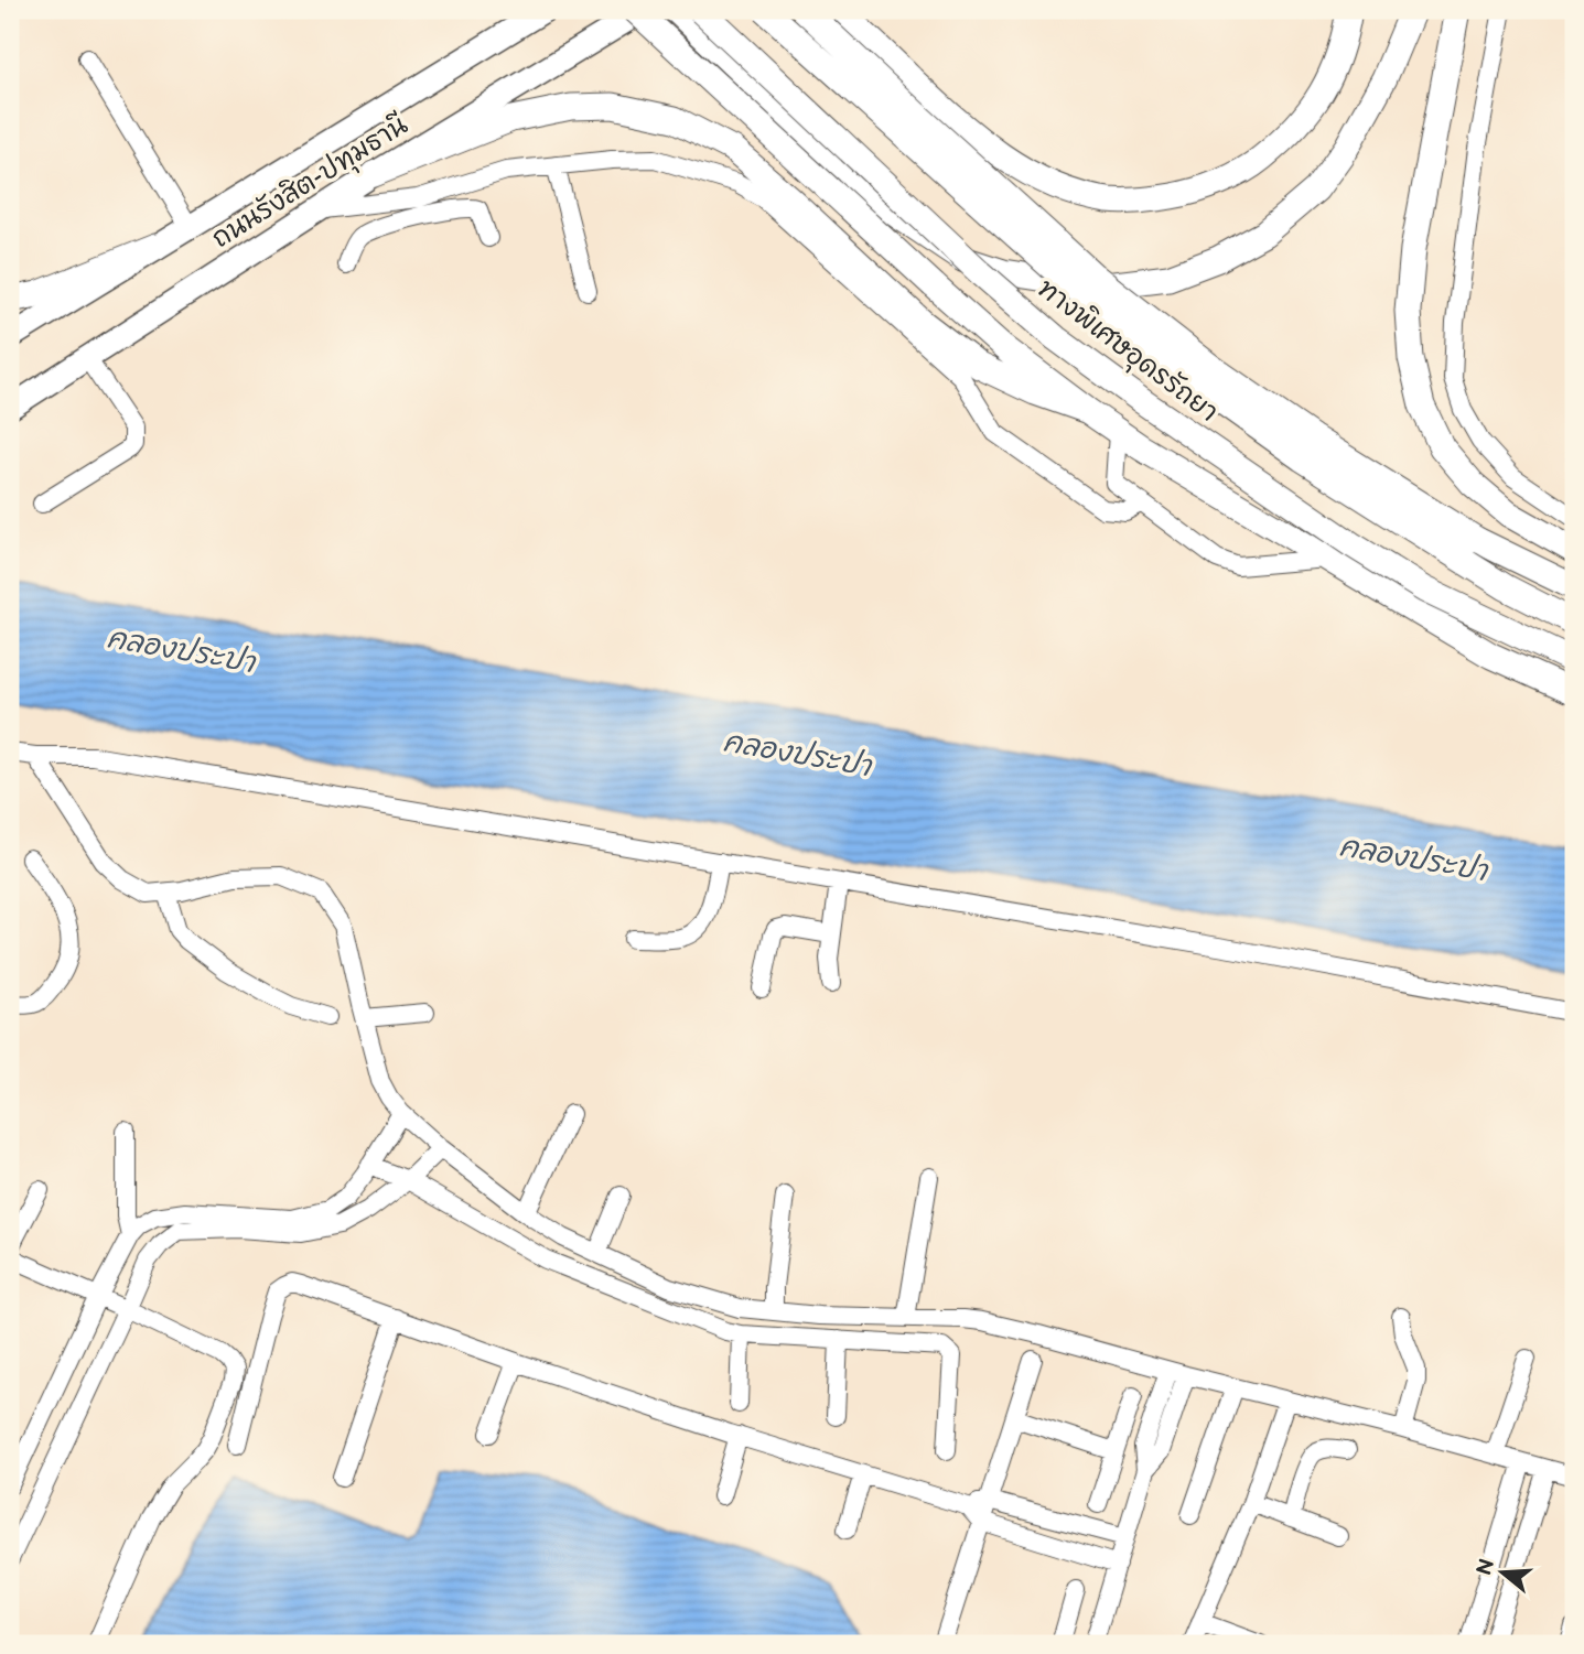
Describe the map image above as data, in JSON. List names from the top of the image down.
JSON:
{
  "streets": {
    "highway": ["ทางพิเศษอุดรรัถยา"],
    "main road": ["ถนนรังสิต-ปทุมธานี"]
  },
  "water": ["คลองประปา"],
  "north": "left"
}
